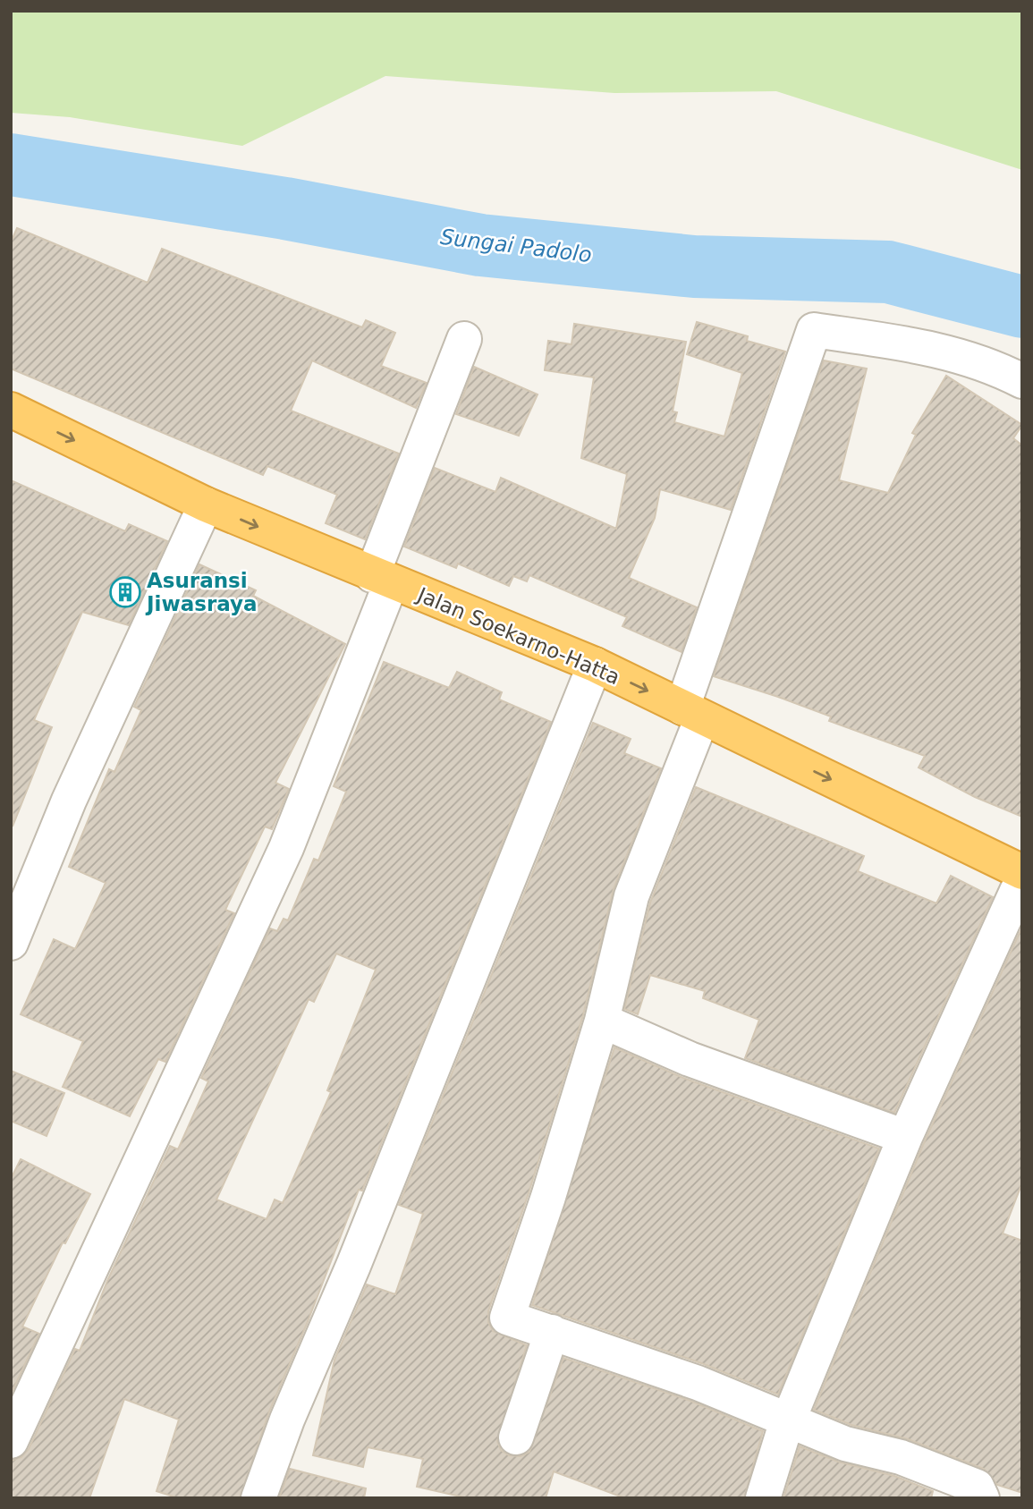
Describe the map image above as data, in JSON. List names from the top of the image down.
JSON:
{
  "streets": {
    "highway": ["Jalan Soekarno-Hatta"]
  },
  "one_way": ["Jalan Soekarno-Hatta"],
  "water": ["Sungai Padolo"],
  "places": {
    "building": ["Asuransi Jiwasraya"]
  }
}
